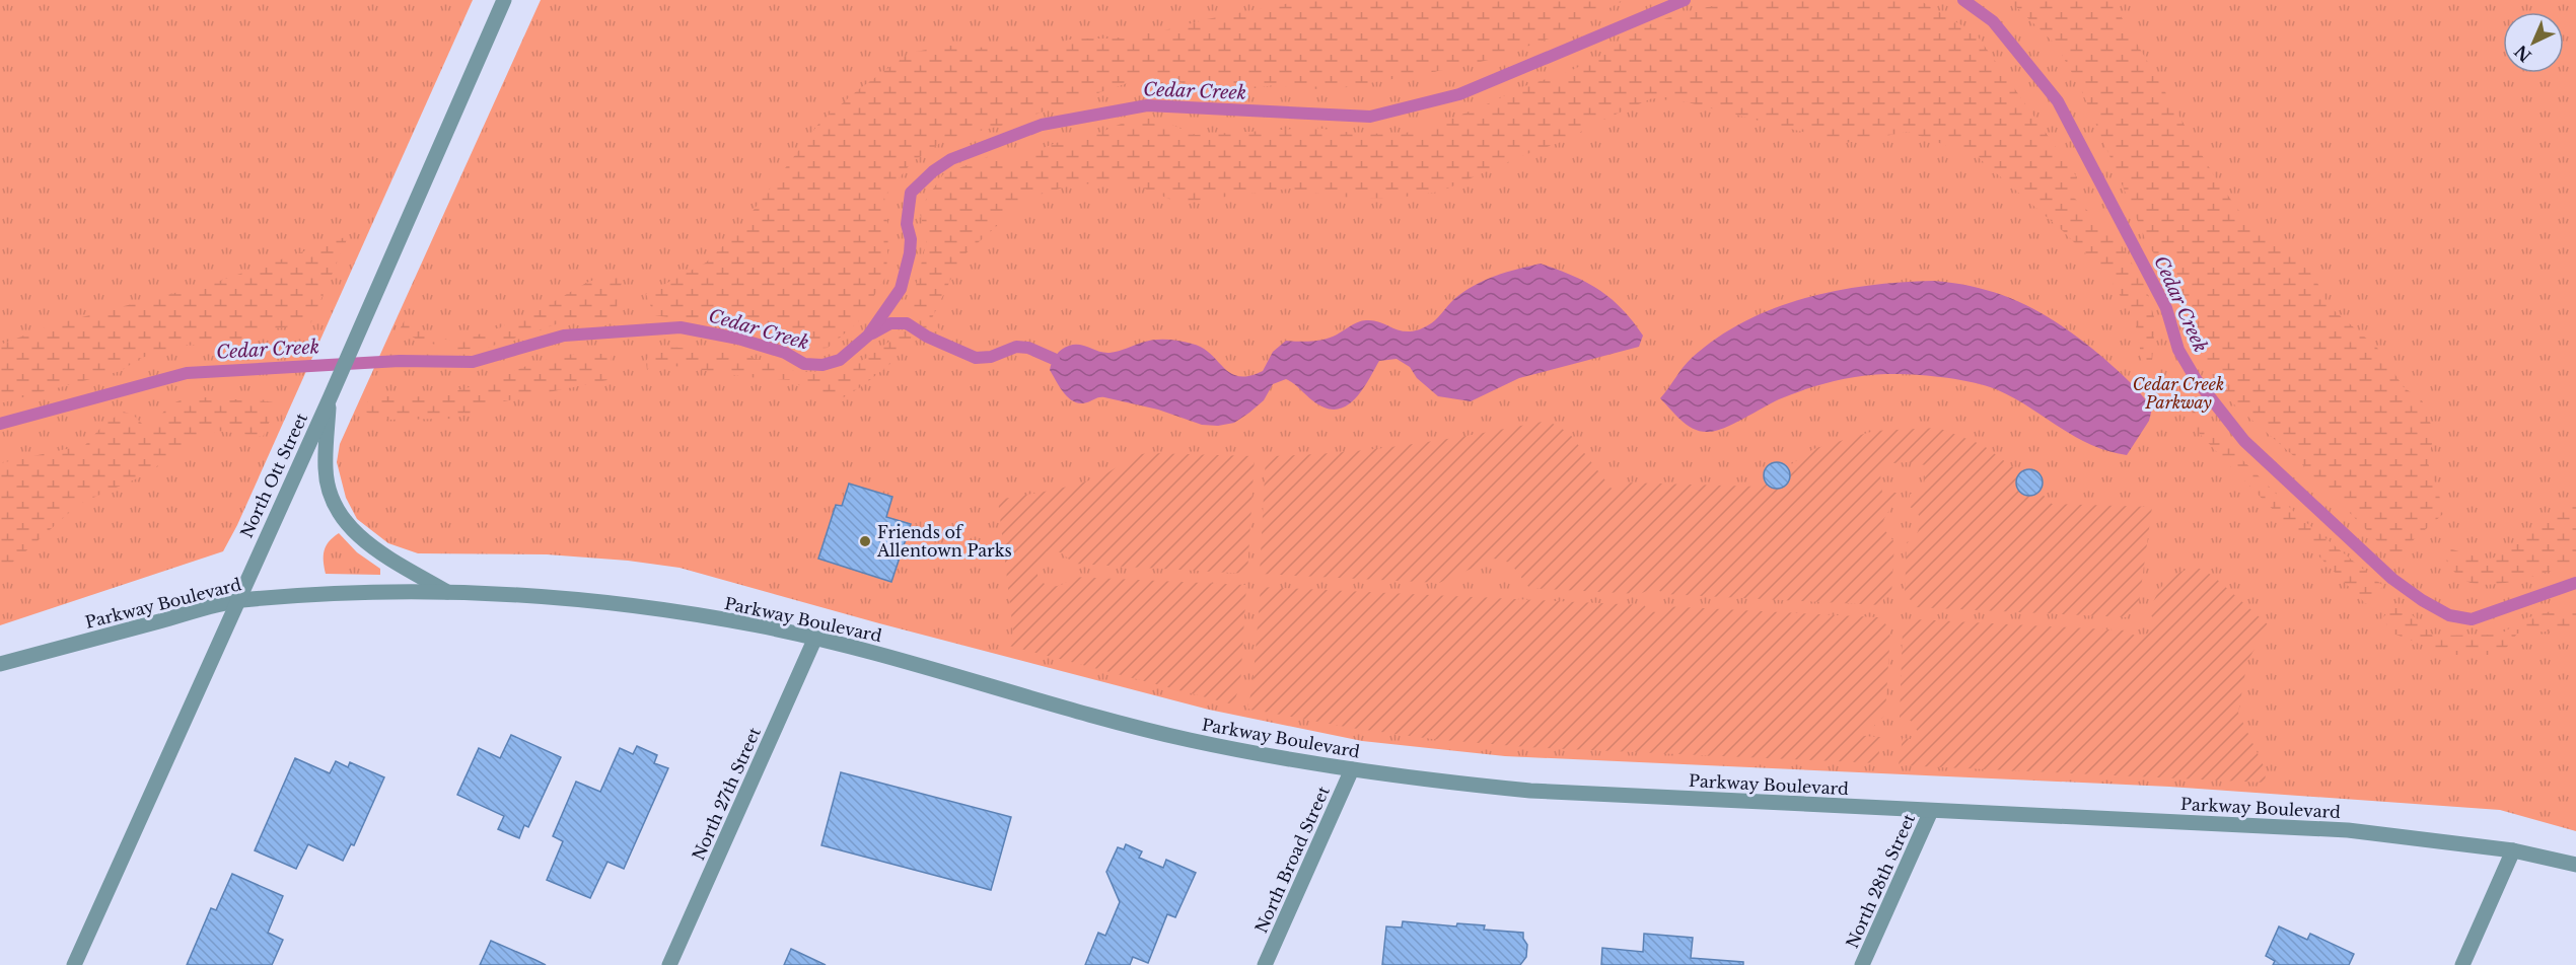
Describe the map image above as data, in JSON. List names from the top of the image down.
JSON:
{
  "streets": {
    "street": [
      "North Ott Street",
      "Parkway Boulevard",
      "North 27th Street",
      "North Broad Street",
      "North 28th Street"
    ]
  },
  "crossings": [
    ["North Ott Street", "Parkway Boulevard"],
    ["Parkway Boulevard", "North 27th Street"],
    ["Parkway Boulevard", "North Broad Street"],
    ["Parkway Boulevard", "North 28th Street"]
  ],
  "water": ["Cedar Creek"],
  "parks": ["Cedar Creek Parkway"],
  "places": ["Friends of Allentown Parks"],
  "north": "bottom left"
}
